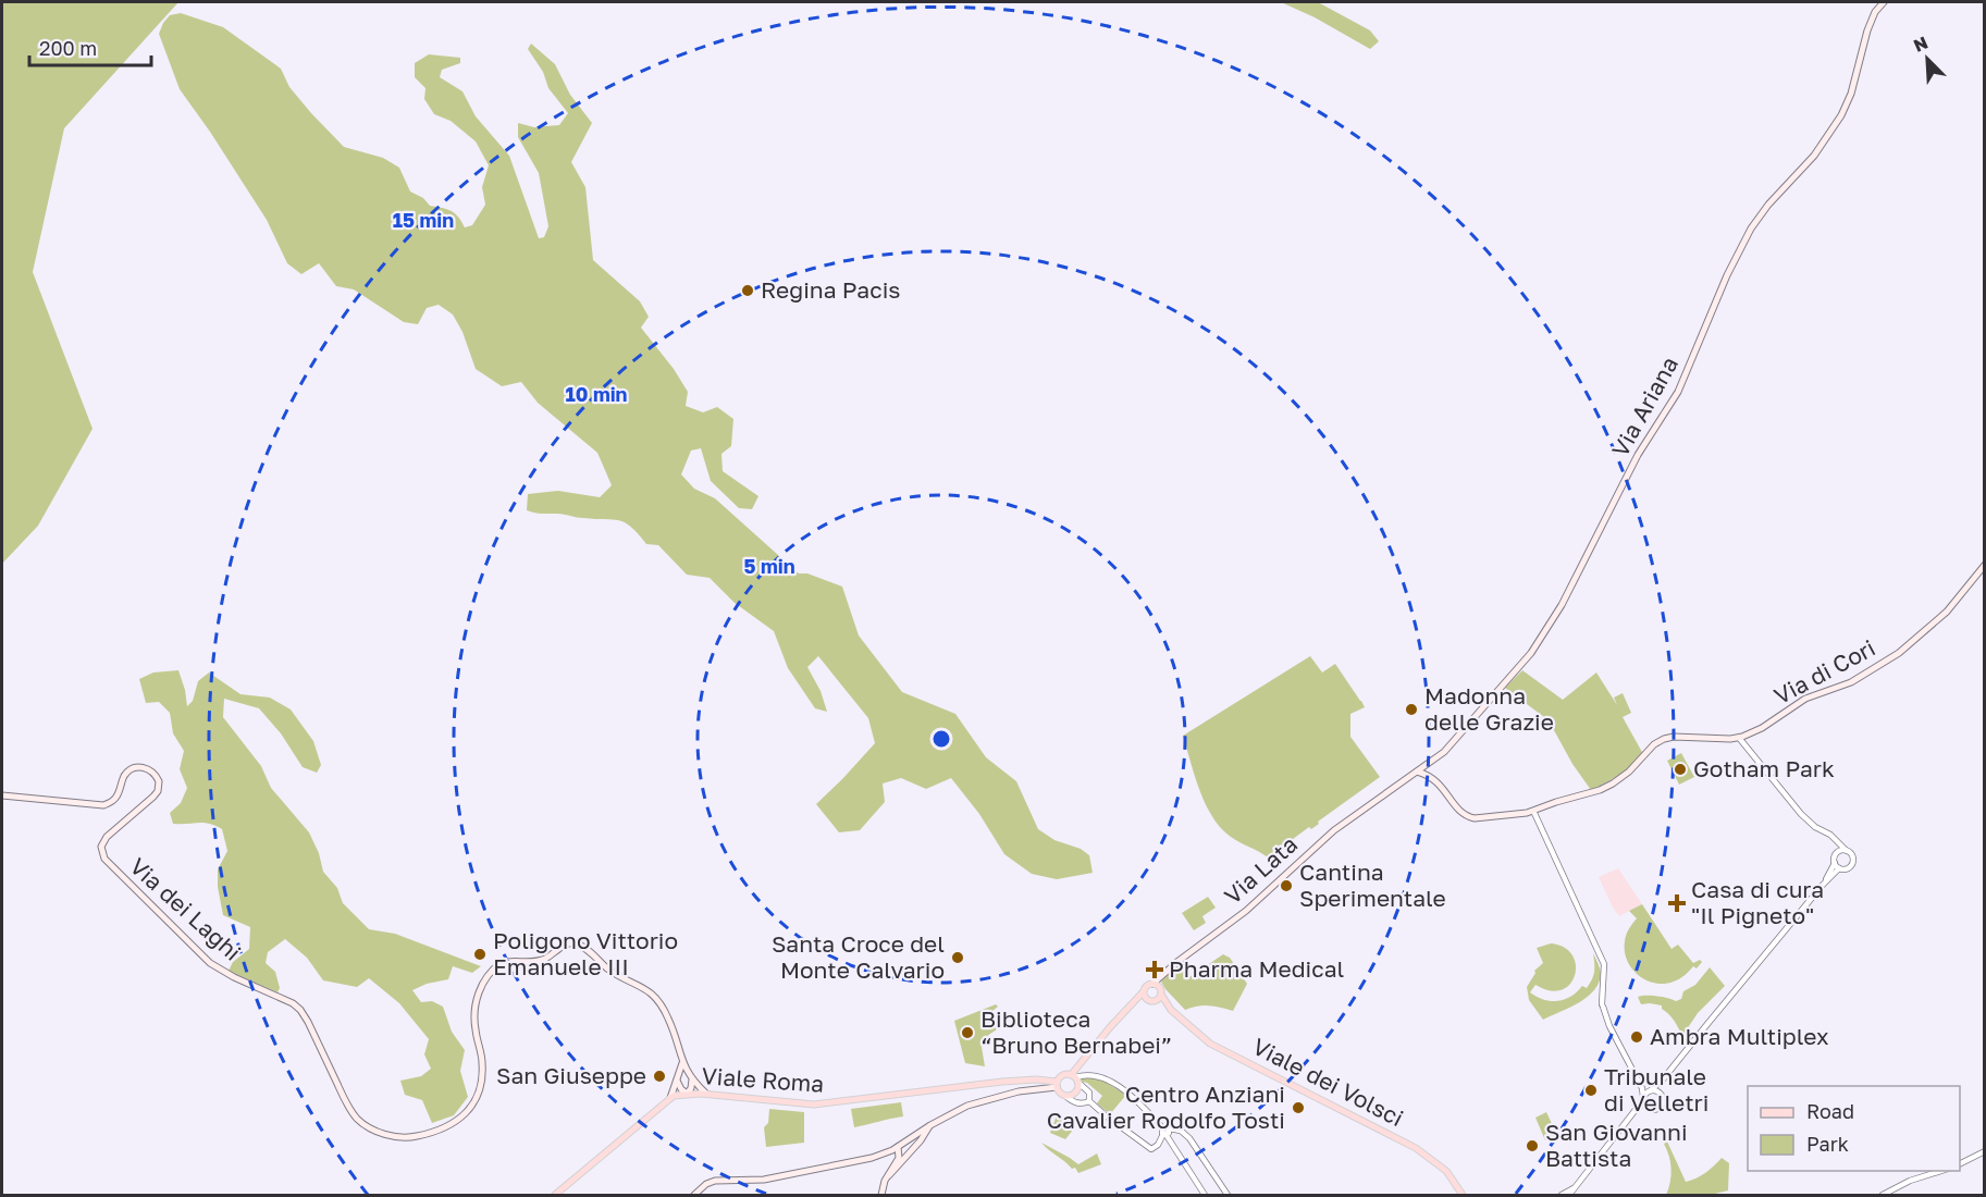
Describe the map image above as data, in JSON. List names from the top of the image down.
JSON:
{
  "streets": {
    "main road": [
      "Via Ariana",
      "Via di Cori",
      "Via Lata",
      "Via dei Laghi",
      "Viale Roma",
      "Viale dei Volsci"
    ]
  },
  "crossings": [
    ["Via Ariana", "Via di Cori"],
    ["Via Ariana", "Via Lata"],
    ["Via di Cori", "Via Lata"],
    ["Via Lata", "Viale dei Volsci"]
  ],
  "places": {
    "other": [
      "Regina Pacis",
      "Madonna delle Grazie",
      "Gotham Park",
      "Cantina Sperimentale",
      "Poligono Vittorio Emanuele III",
      "Santa Croce del Monte Calvario",
      "Biblioteca “Bruno Bernabei”",
      "Ambra Multiplex",
      "San Giuseppe",
      "Tribunale di Velletri",
      "Centro Anziani Cavalier Rodolfo Tosti",
      "San Giovanni Battista"
    ],
    "health": ["Casa di cura \"Il Pigneto\"", "Pharma Medical"]
  },
  "legend": ["Road", "Park"],
  "scale_bar": "200 m",
  "north": "top left",
  "rings": ["15 min", "10 min", "5 min"]
}
